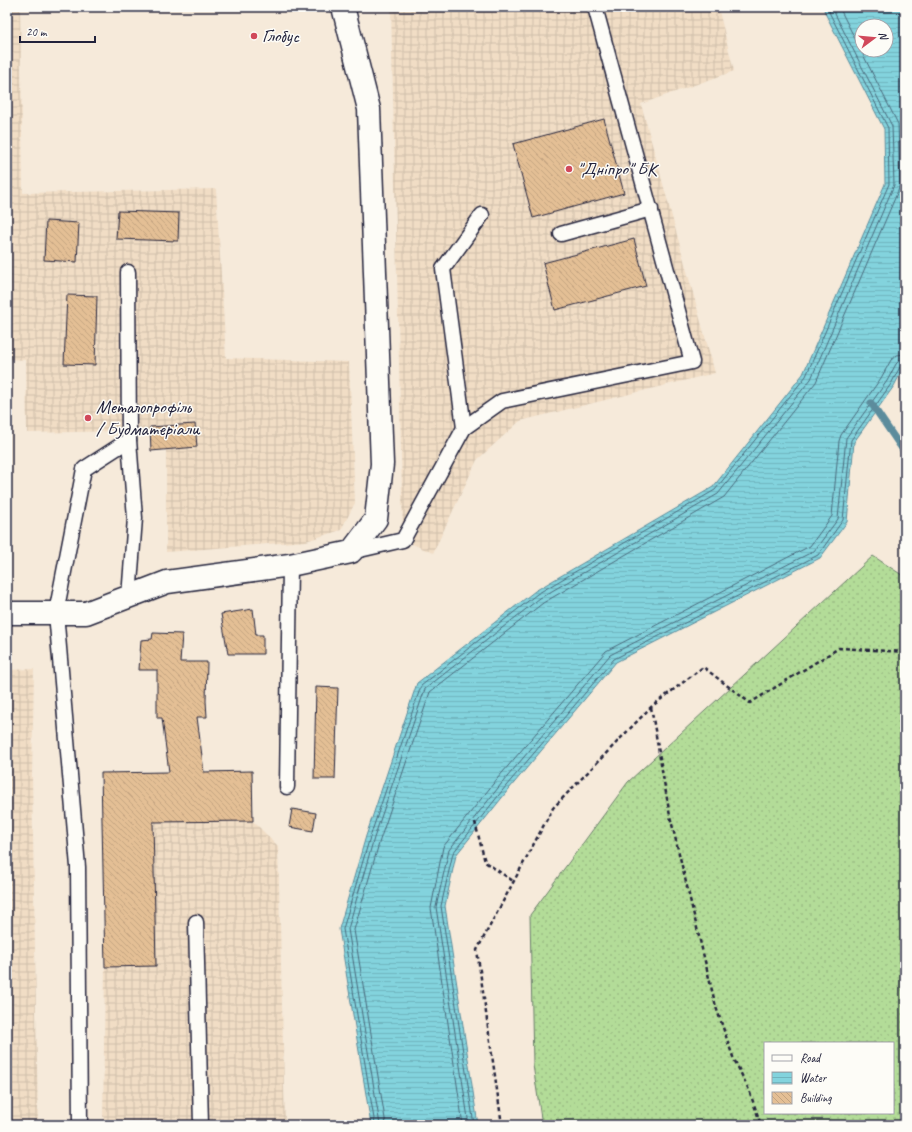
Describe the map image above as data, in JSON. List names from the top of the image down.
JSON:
{
  "places": ["Глобус", "\"Дніпро\" БК", "Металопрофіль / Будматеріали"],
  "legend": ["Road", "Water", "Building"],
  "scale_bar": "20 m",
  "north": "right"
}
